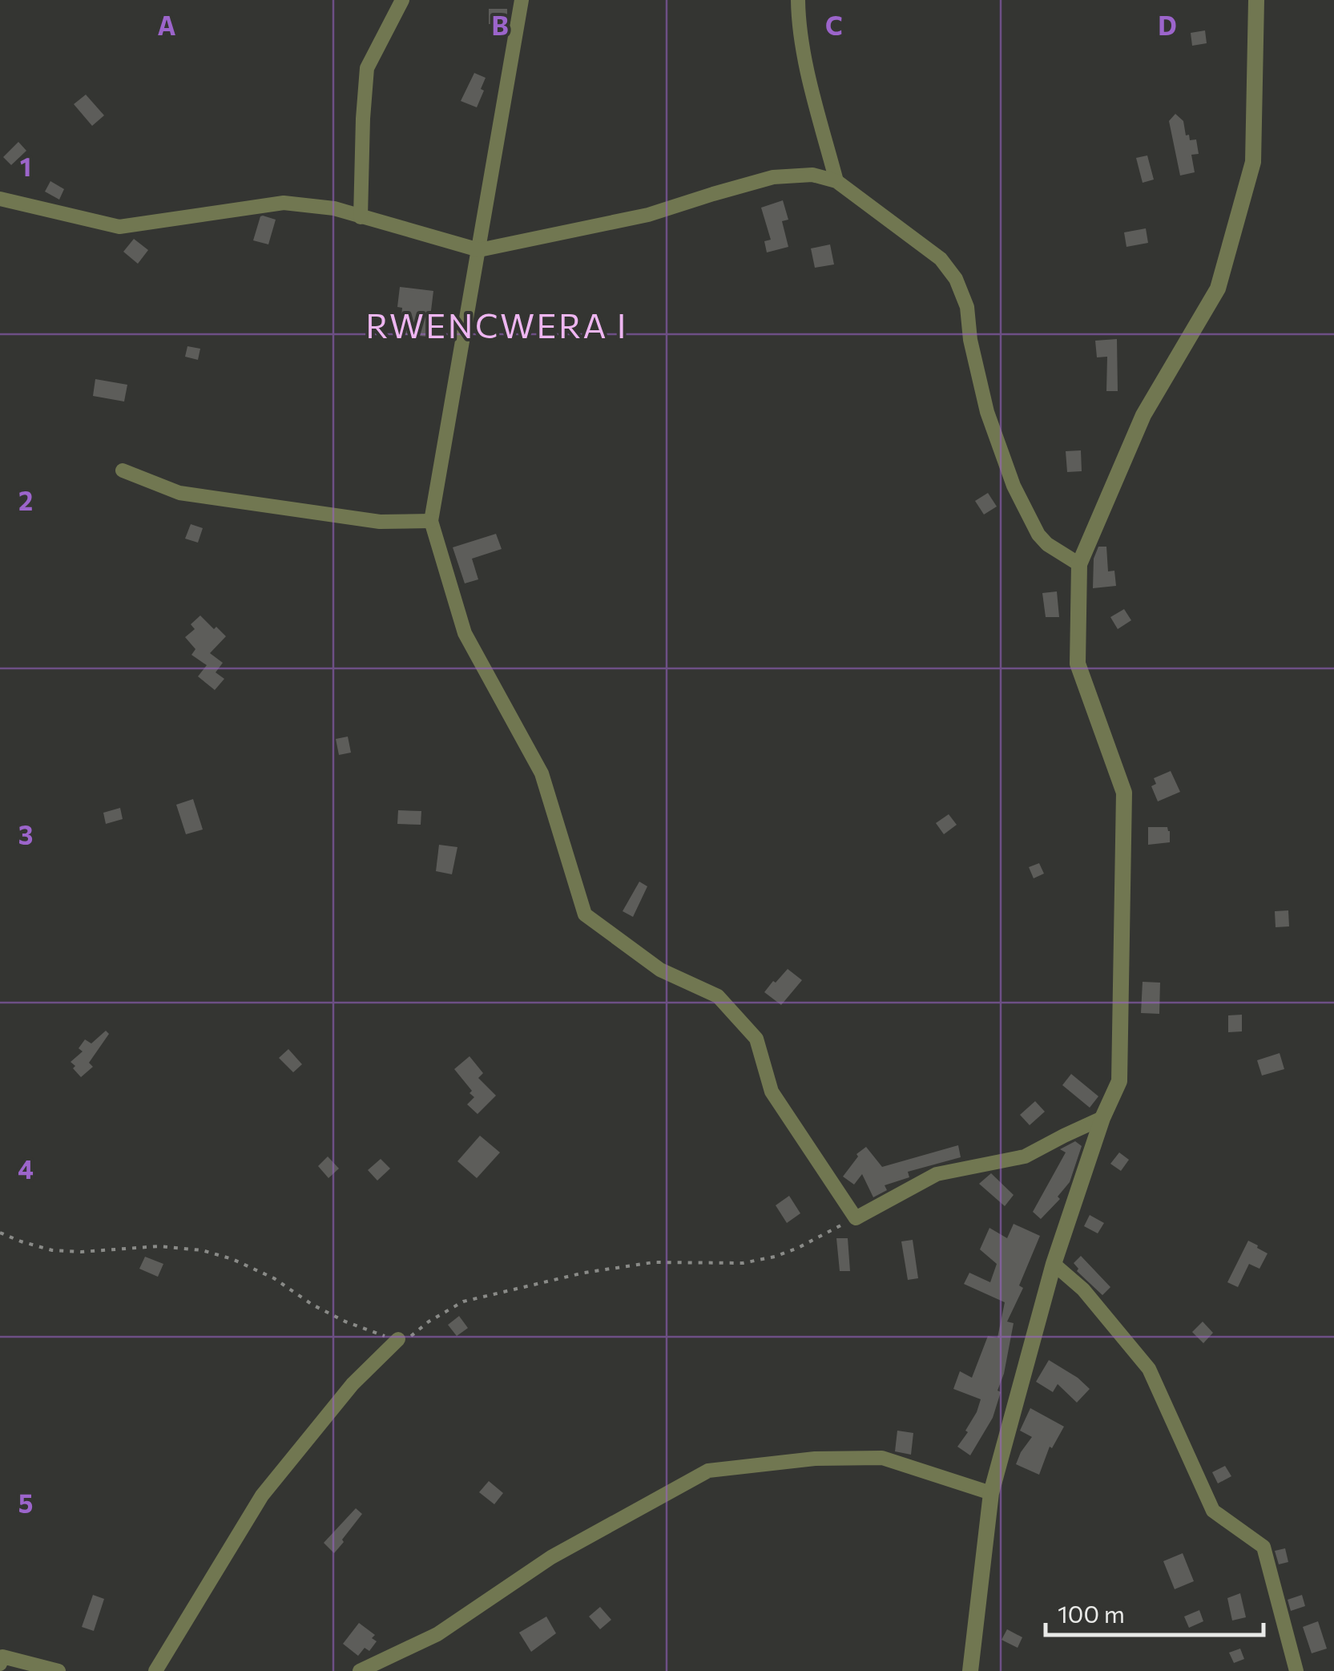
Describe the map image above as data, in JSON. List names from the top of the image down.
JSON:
{
  "districts": ["RWENCWERA I"],
  "scale_bar": "100 m",
  "grid": {
    "columns": [
      "A",
      "B",
      "C",
      "D"
    ],
    "rows": [
      "1",
      "2",
      "3",
      "4",
      "5"
    ]
  }
}
